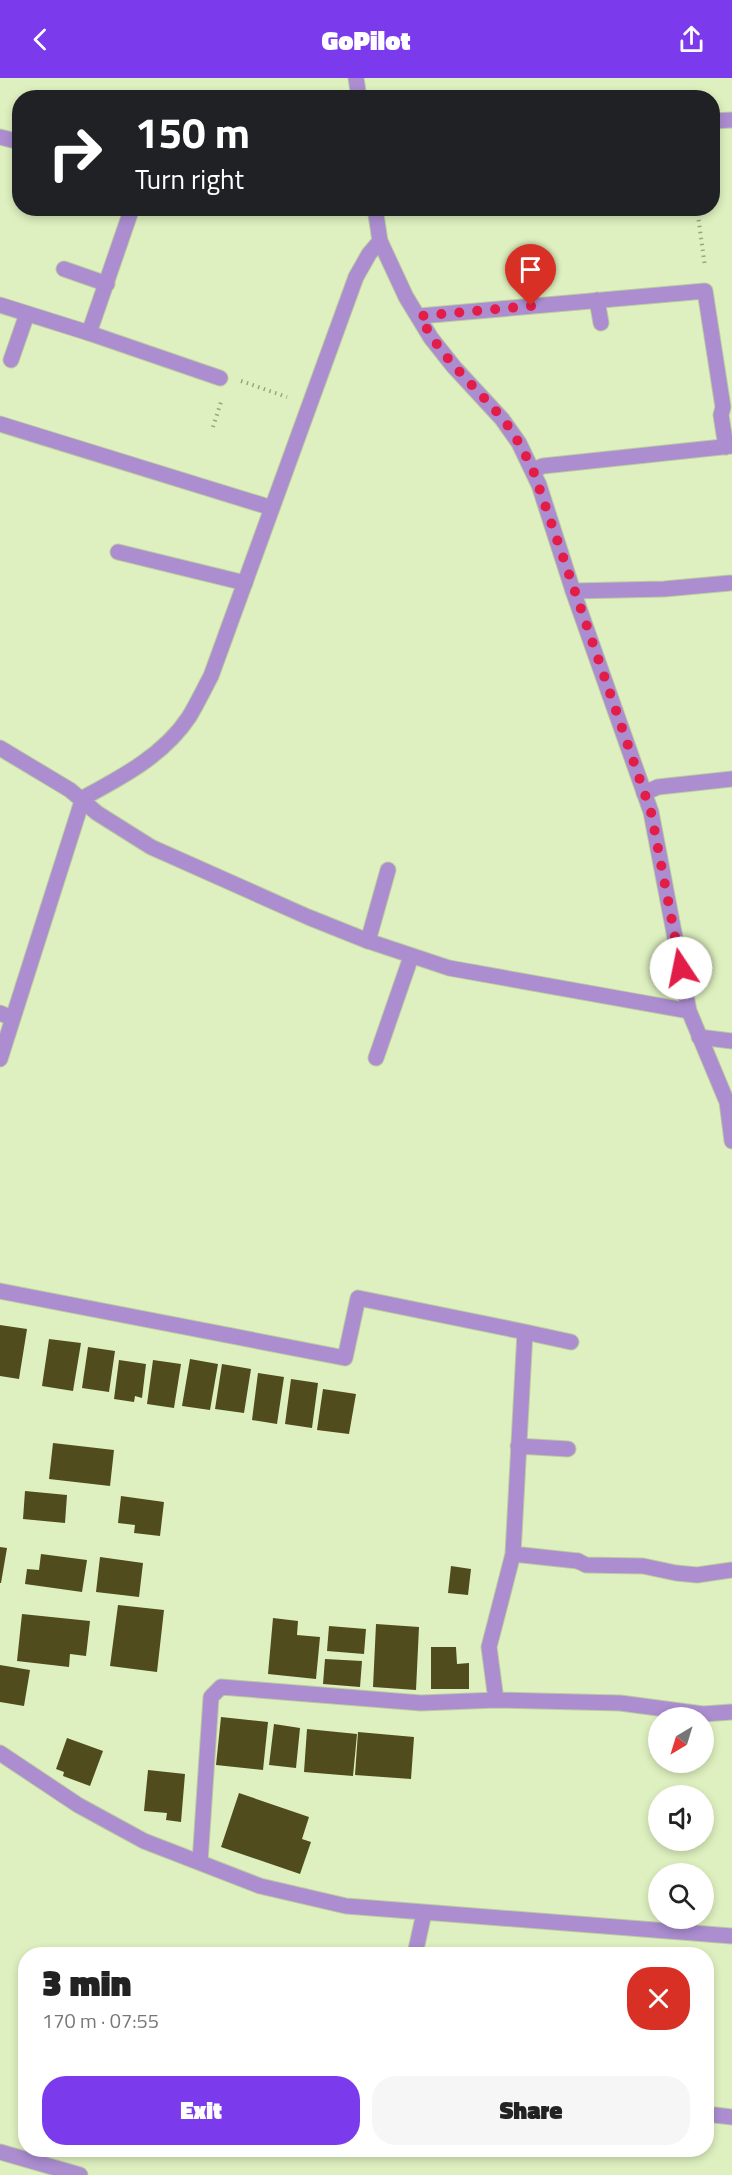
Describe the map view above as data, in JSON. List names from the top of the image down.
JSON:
{
  "north": "bottom left",
  "page": {
    "header": "GoPilot",
    "turn": ["150 m", "Turn right"],
    "heading": ["3 min", "170 m · 07:55"],
    "buttons": ["Exit", "Share"]
  }
}
